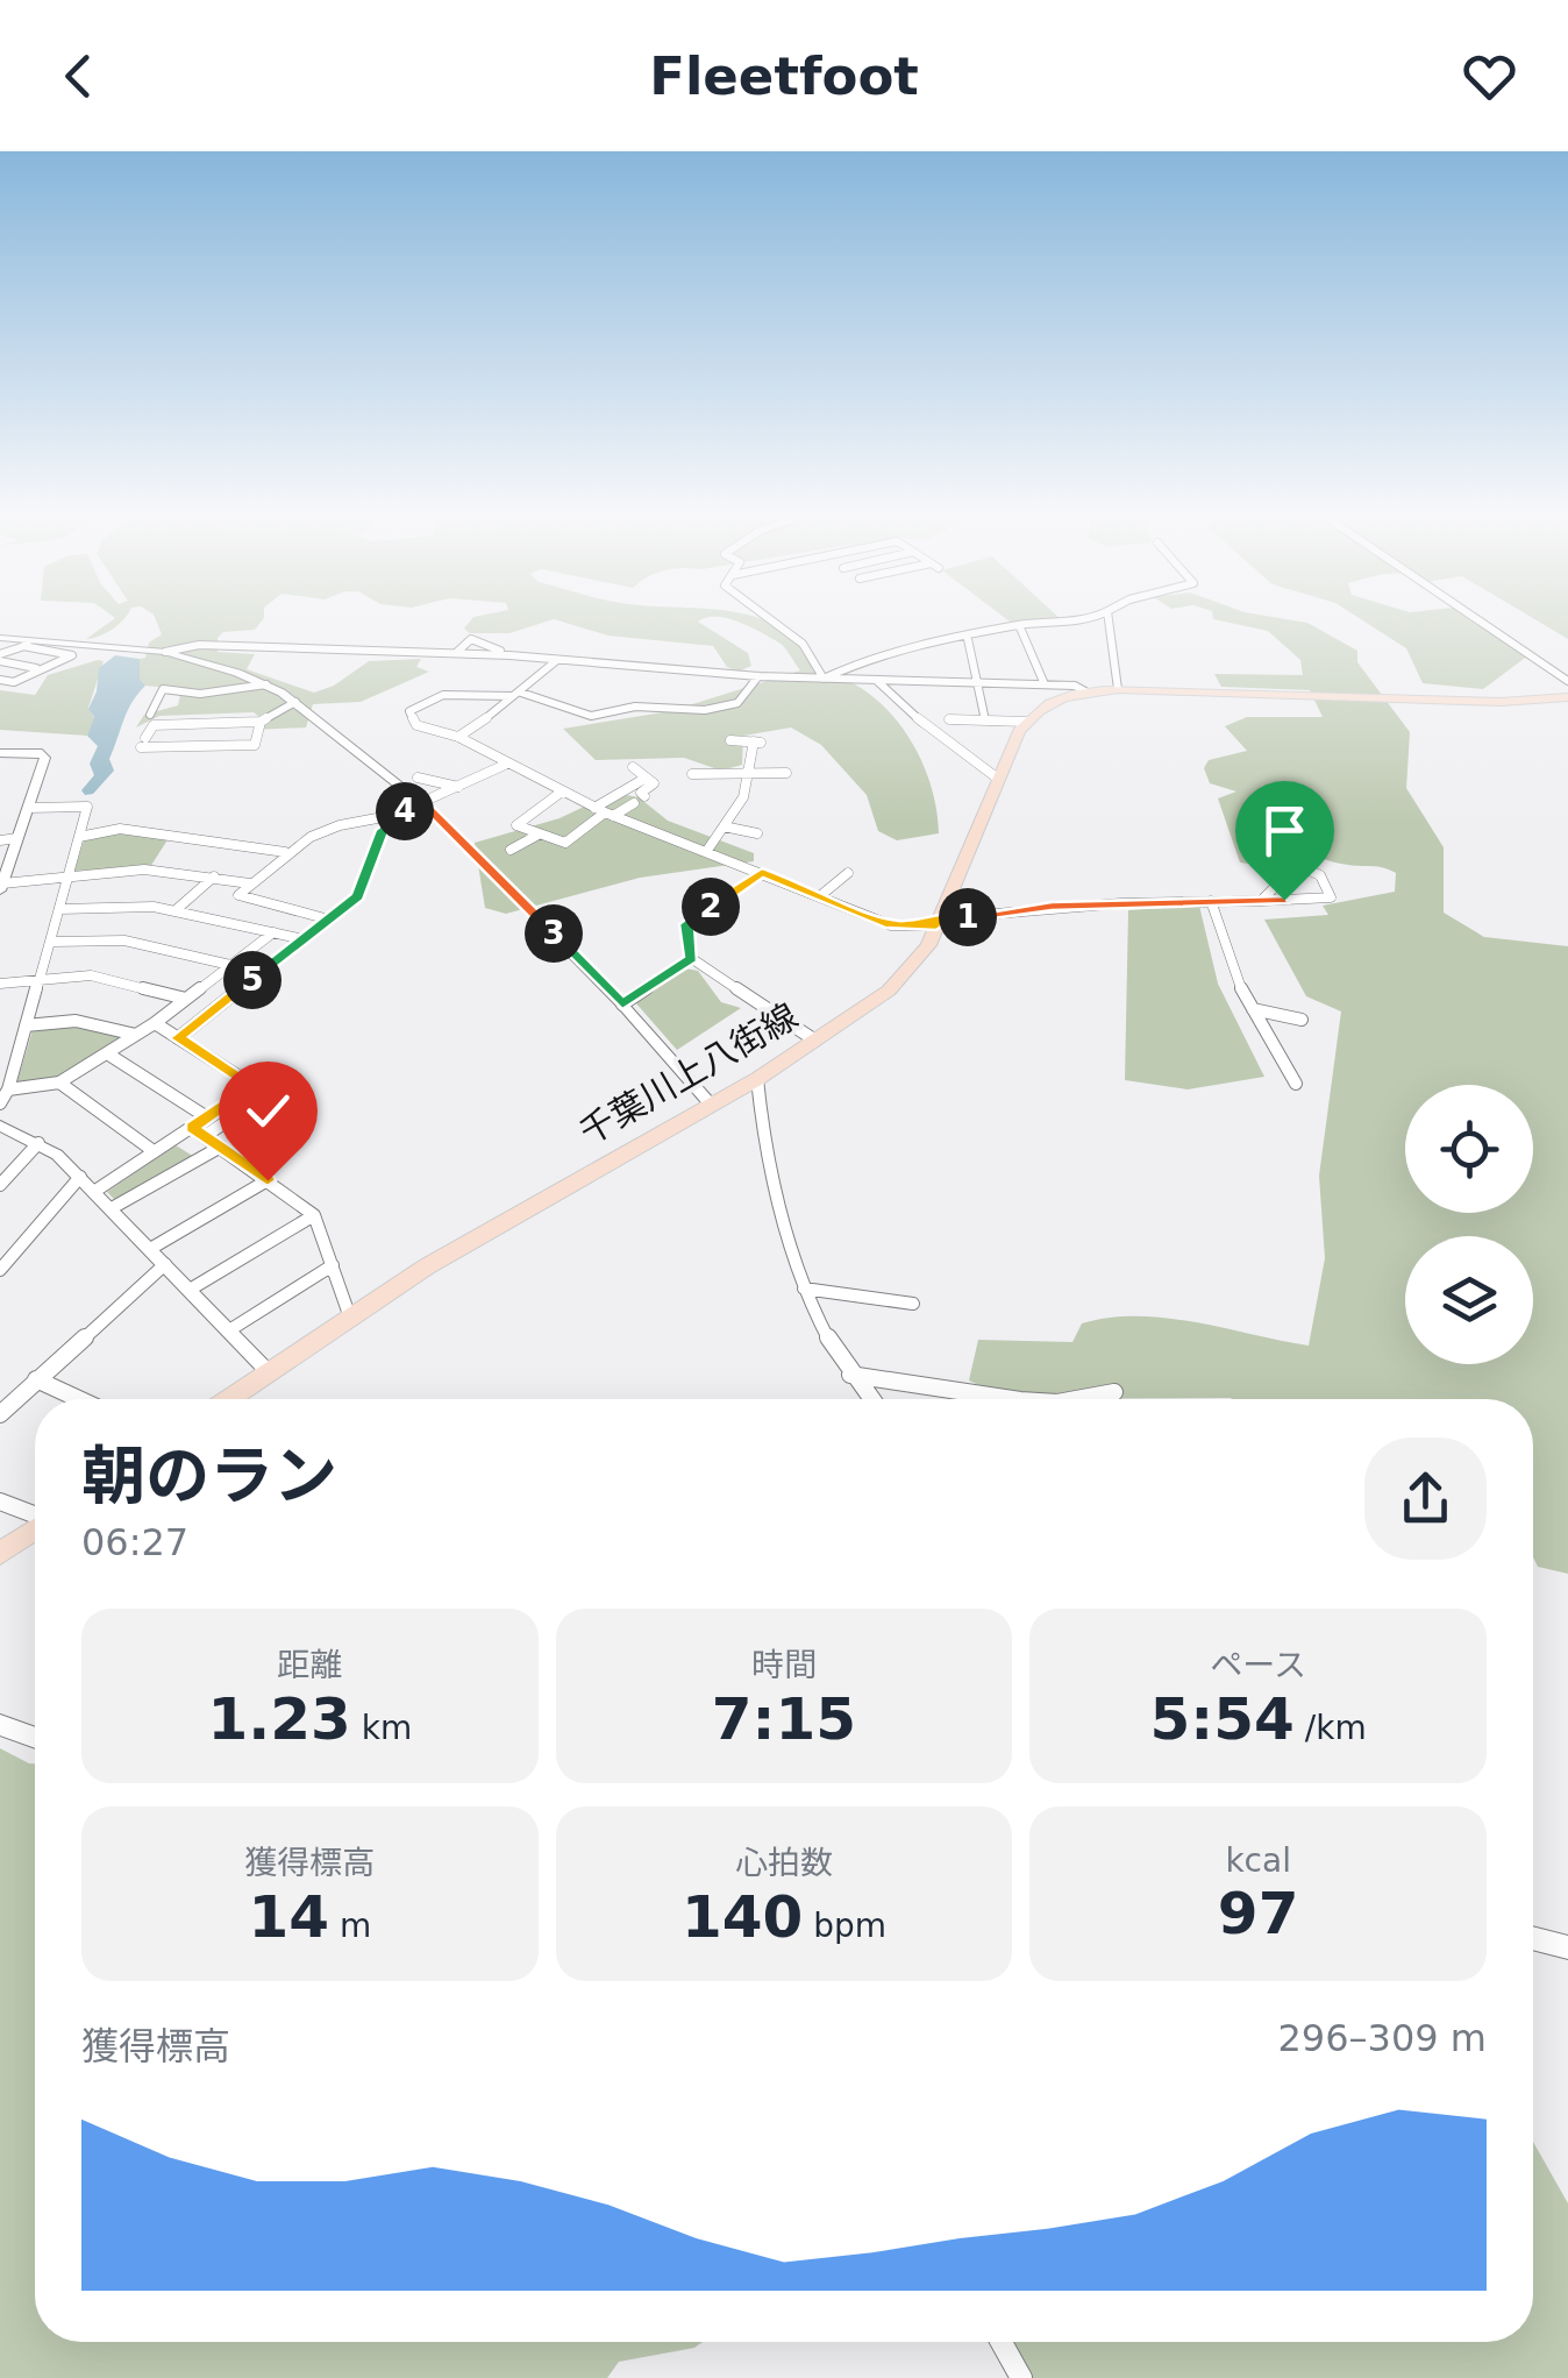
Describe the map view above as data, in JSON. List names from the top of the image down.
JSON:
{
  "streets": {
    "main road": ["千葉川上八街線"]
  },
  "page": {
    "header": "Fleetfoot",
    "pins": [
      "4",
      "2",
      "1",
      "3",
      "5"
    ],
    "heading": ["朝のラン", "06:27"],
    "stats": [
      ["距離", "1.23 km"],
      ["時間", "7:15"],
      ["ペース", "5:54 /km"],
      ["獲得標高", "14 m"],
      ["心拍数", "140 bpm"],
      ["kcal", "97"]
    ],
    "chart": ["獲得標高", "296–309 m"]
  }
}
